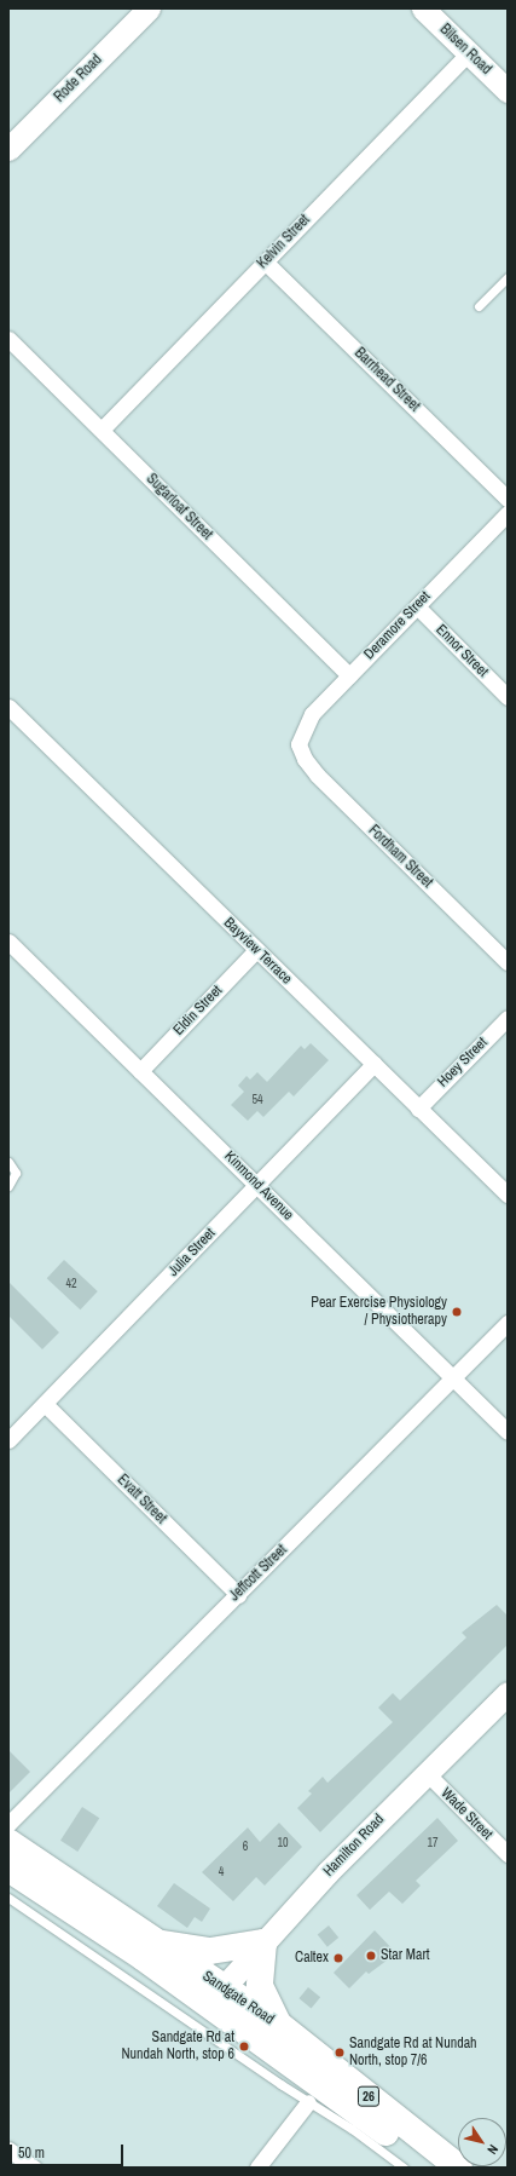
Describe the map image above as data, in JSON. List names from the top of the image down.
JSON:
{
  "streets": {
    "highway": ["Sandgate Road", "26"],
    "main road": ["Bilsen Road", "Rode Road", "Hamilton Road"],
    "street": [
      "Kelvin Street",
      "Barrhead Street",
      "Sugarloaf Street",
      "Deramore Street",
      "Ennor Street",
      "Fordham Street",
      "Bayview Terrace",
      "Eldin Street",
      "Hoey Street",
      "Kinmond Avenue",
      "Julia Street",
      "Evatt Street",
      "Jeffcott Street",
      "Wade Street"
    ]
  },
  "crossings": [
    ["Bilsen Road", "Kelvin Street"],
    ["Kelvin Street", "Barrhead Street"],
    ["Kelvin Street", "Sugarloaf Street"],
    ["Sugarloaf Street", "Deramore Street"],
    ["Deramore Street", "Ennor Street"],
    ["Deramore Street", "Fordham Street"],
    ["Bayview Terrace", "Eldin Street"],
    ["Bayview Terrace", "Hoey Street"],
    ["Bayview Terrace", "Julia Street"],
    ["Eldin Street", "Kinmond Avenue"],
    ["Kinmond Avenue", "Julia Street"],
    ["Kinmond Avenue", "Jeffcott Street"],
    ["Julia Street", "Evatt Street"],
    ["Evatt Street", "Jeffcott Street"],
    ["Wade Street", "Hamilton Road"],
    ["Hamilton Road", "Sandgate Road"]
  ],
  "places": [
    "Pear Exercise Physiology / Physiotherapy",
    "Star Mart",
    "Caltex",
    "Sandgate Rd at Nundah North, stop 6",
    "Sandgate Rd at Nundah North, stop 7/6"
  ],
  "house_numbers": [
    "54",
    "42",
    "10",
    "17",
    "6",
    "4"
  ],
  "scale_bar": "50 m",
  "north": "bottom right"
}
